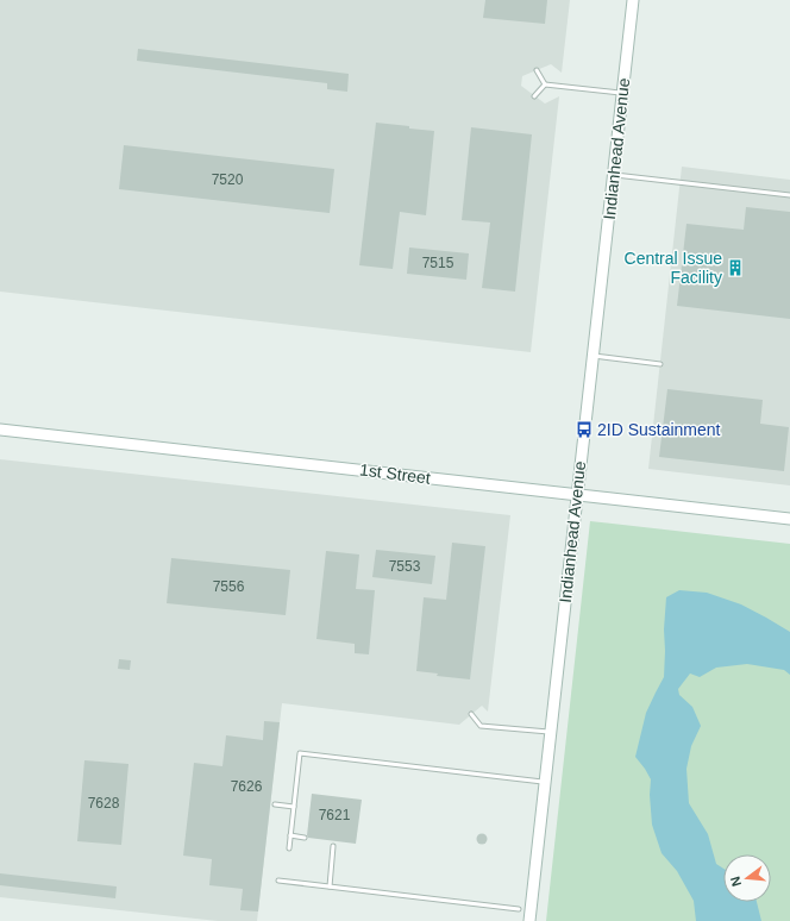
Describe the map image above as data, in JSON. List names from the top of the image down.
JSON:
{
  "streets": {
    "main road": ["Indianhead Avenue", "1st Street"]
  },
  "crossings": [
    ["Indianhead Avenue", "1st Street"]
  ],
  "places": {
    "building": ["Central Issue Facility"],
    "bus stop": ["2ID Sustainment"]
  },
  "house_numbers": [
    "7520",
    "7515",
    "7553",
    "7556",
    "7626",
    "7628",
    "7621"
  ],
  "north": "left"
}
